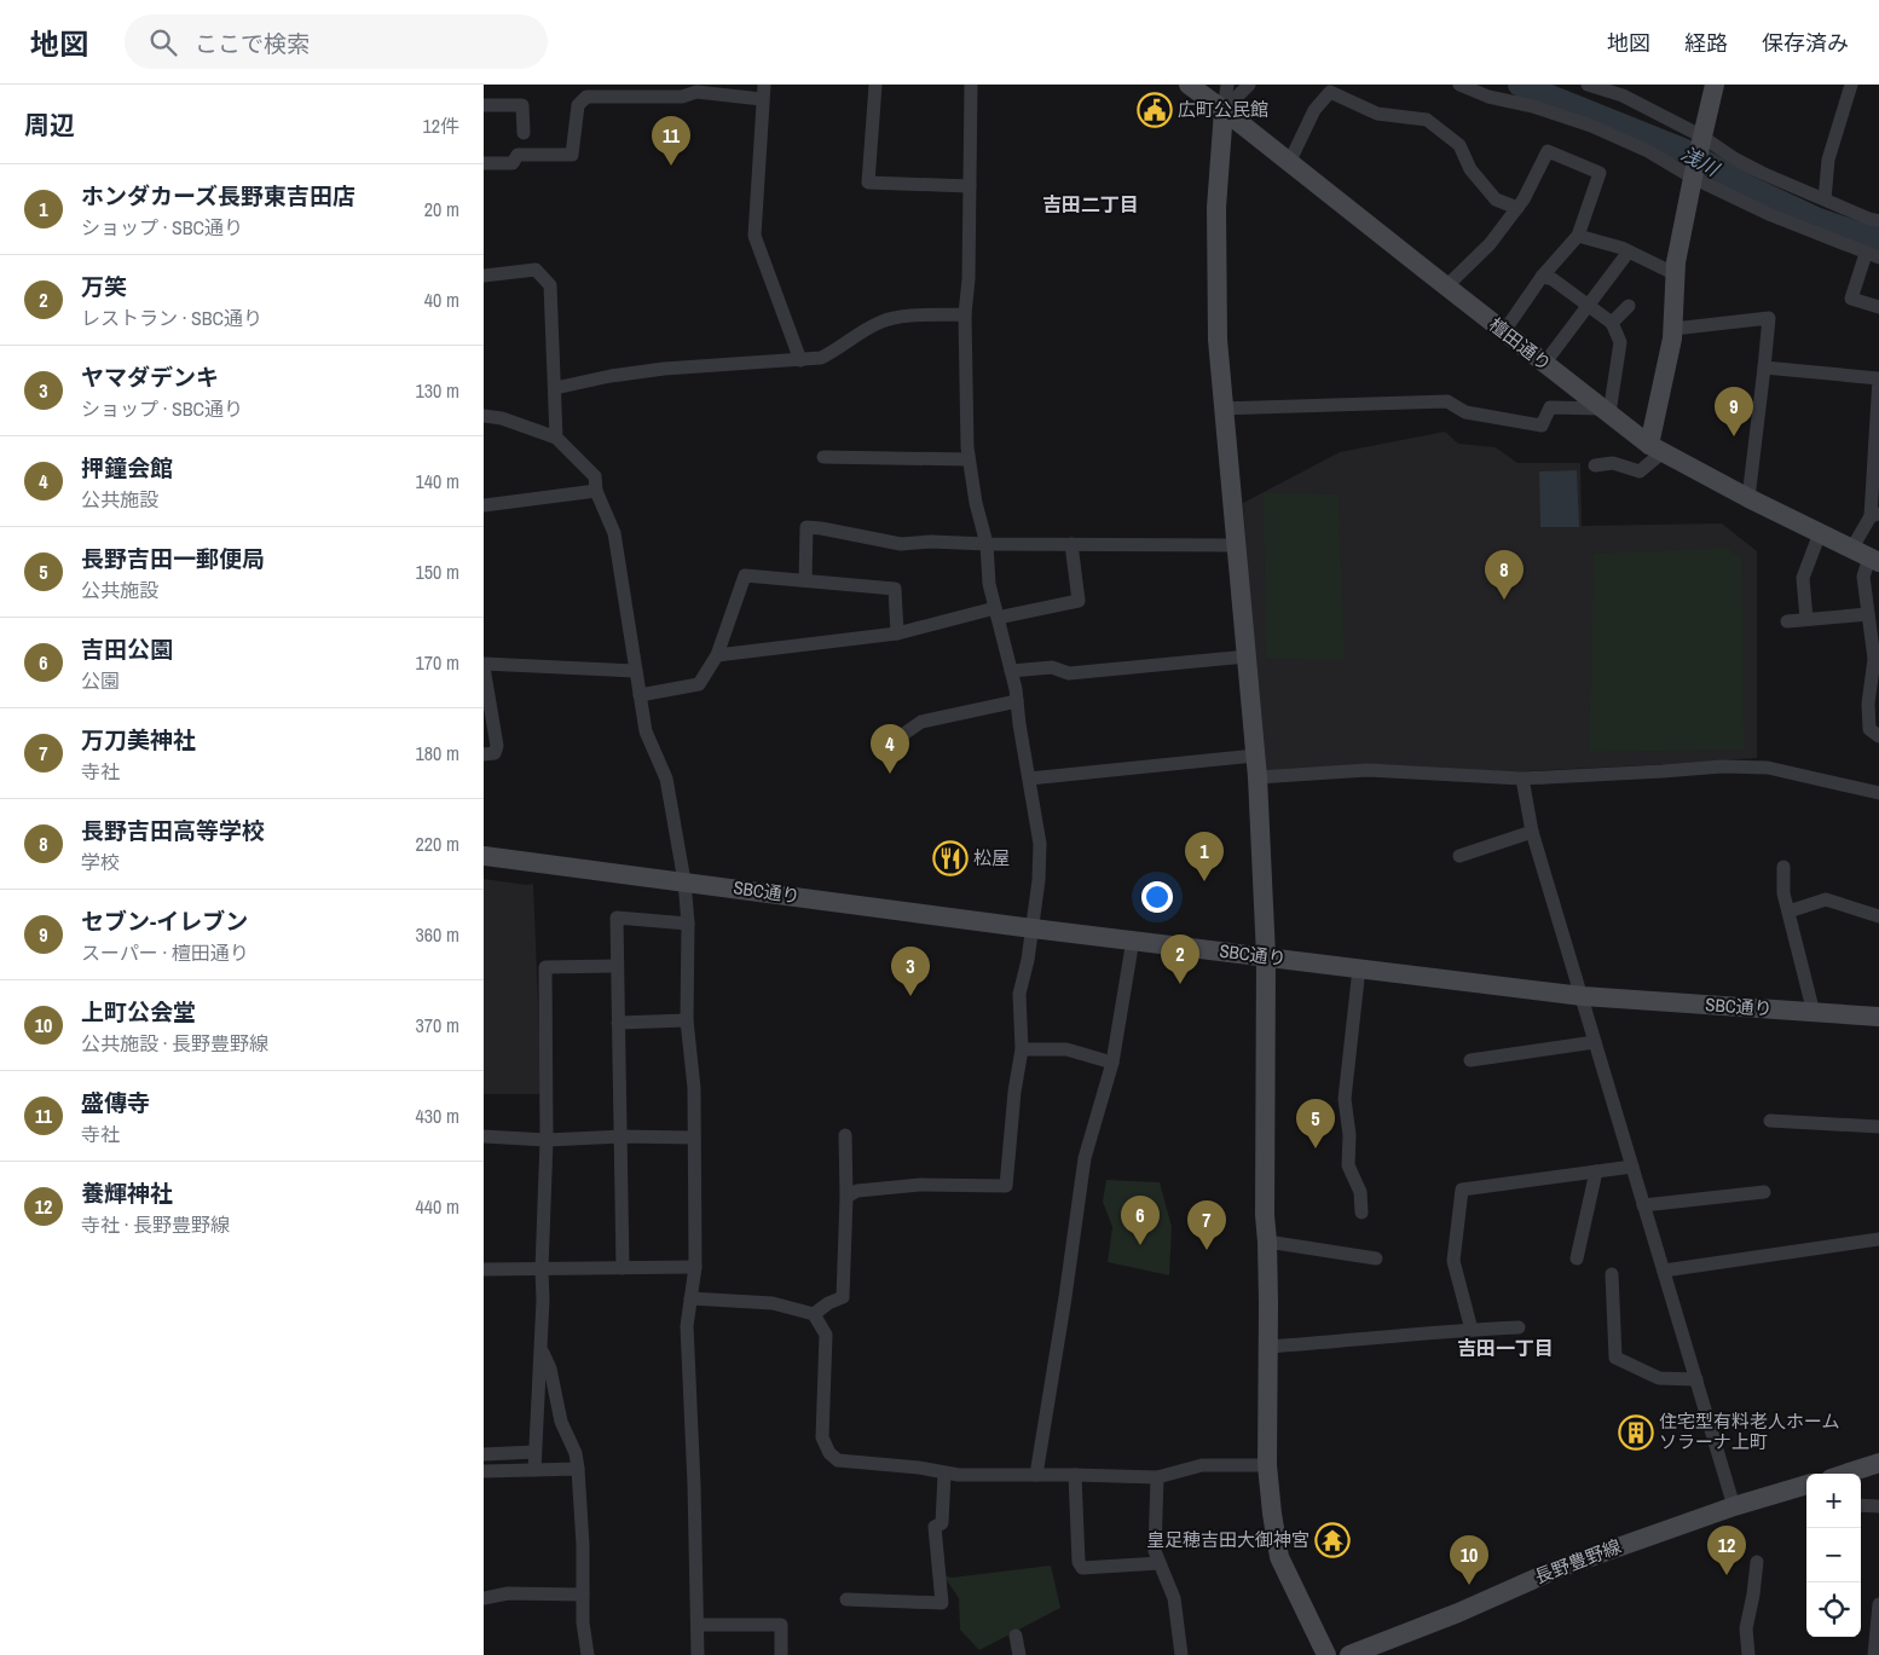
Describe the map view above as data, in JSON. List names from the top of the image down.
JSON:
{
  "streets": {
    "street": ["檀田通り", "SBC通り", "長野豊野線"]
  },
  "districts": ["吉田二丁目", "吉田一丁目"],
  "water": ["浅川"],
  "places": {
    "public building": ["広町公民館"],
    "restaurant": ["松屋"],
    "building": ["住宅型有料老人ホーム ソラーナ上町"],
    "temple": ["皇足穂吉田大御神宮"]
  },
  "page": {
    "header": "地図",
    "search": "ここで検索",
    "nav": ["地図", "経路", "保存済み"],
    "heading": ["周辺", "12件"],
    "pins": [
      "11",
      "9",
      "8",
      "4",
      "1",
      "2",
      "3",
      "5",
      "6",
      "7",
      "12",
      "10"
    ],
    "list": [
      {
        "mark": "1",
        "name": "ホンダカーズ長野東吉田店",
        "note": "ショップ · SBC通り",
        "value": "20 m"
      },
      {
        "mark": "2",
        "name": "万笑",
        "note": "レストラン · SBC通り",
        "value": "40 m"
      },
      {
        "mark": "3",
        "name": "ヤマダデンキ",
        "note": "ショップ · SBC通り",
        "value": "130 m"
      },
      {
        "mark": "4",
        "name": "押鐘会館",
        "note": "公共施設",
        "value": "140 m"
      },
      {
        "mark": "5",
        "name": "長野吉田一郵便局",
        "note": "公共施設",
        "value": "150 m"
      },
      {
        "mark": "6",
        "name": "吉田公園",
        "note": "公園",
        "value": "170 m"
      },
      {
        "mark": "7",
        "name": "万刀美神社",
        "note": "寺社",
        "value": "180 m"
      },
      {
        "mark": "8",
        "name": "長野吉田高等学校",
        "note": "学校",
        "value": "220 m"
      },
      {
        "mark": "9",
        "name": "セブン-イレブン",
        "note": "スーパー · 檀田通り",
        "value": "360 m"
      },
      {
        "mark": "10",
        "name": "上町公会堂",
        "note": "公共施設 · 長野豊野線",
        "value": "370 m"
      },
      {
        "mark": "11",
        "name": "盛傳寺",
        "note": "寺社",
        "value": "430 m"
      },
      {
        "mark": "12",
        "name": "養輝神社",
        "note": "寺社 · 長野豊野線",
        "value": "440 m"
      }
    ],
    "map_buttons": ["+", "−"]
  }
}
